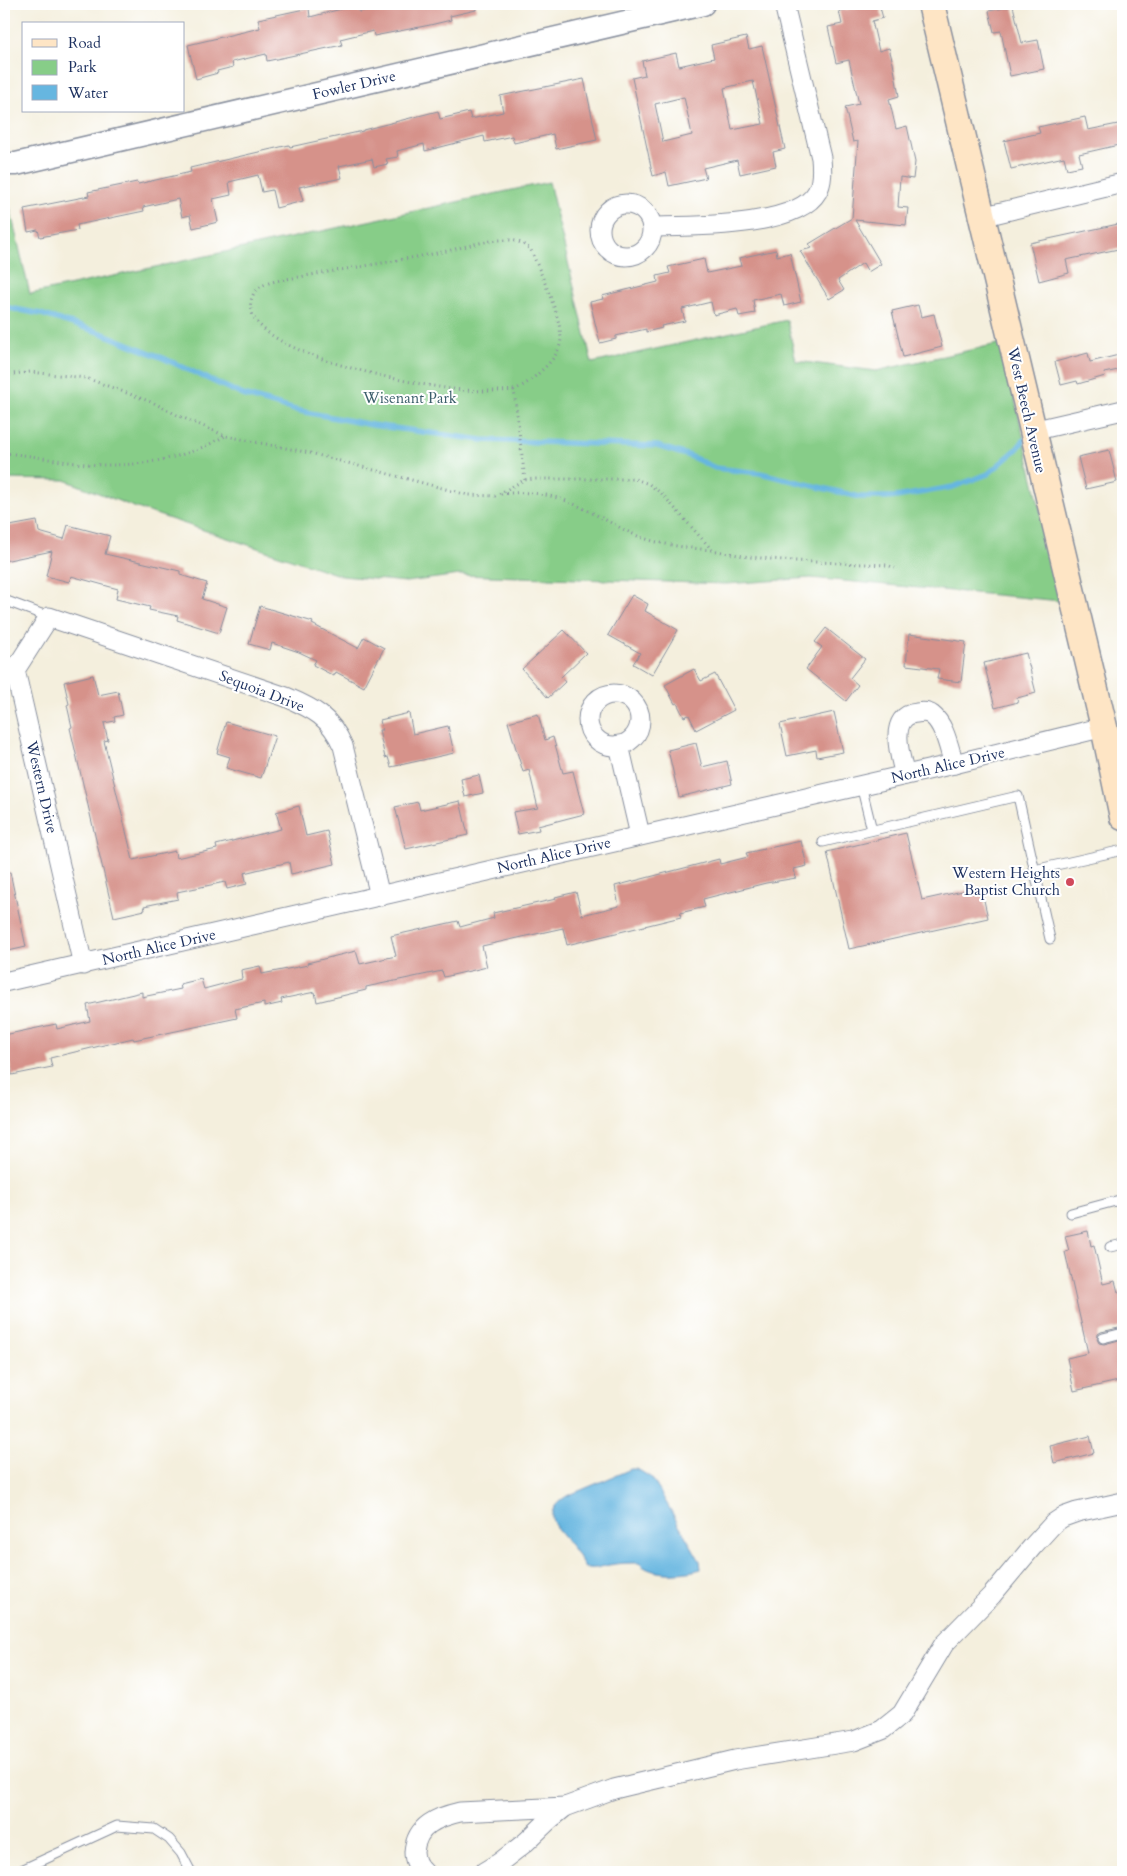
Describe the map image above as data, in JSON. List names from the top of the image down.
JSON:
{
  "streets": {
    "main road": ["West Beech Avenue"],
    "street": [
      "Fowler Drive",
      "Sequoia Drive",
      "North Alice Drive",
      "Western Drive"
    ]
  },
  "crossings": [
    ["West Beech Avenue", "North Alice Drive"],
    ["Sequoia Drive", "North Alice Drive"],
    ["Sequoia Drive", "Western Drive"],
    ["North Alice Drive", "Western Drive"]
  ],
  "parks": ["Wisenant Park"],
  "places": ["Western Heights Baptist Church"],
  "legend": ["Road", "Park", "Water"]
}
